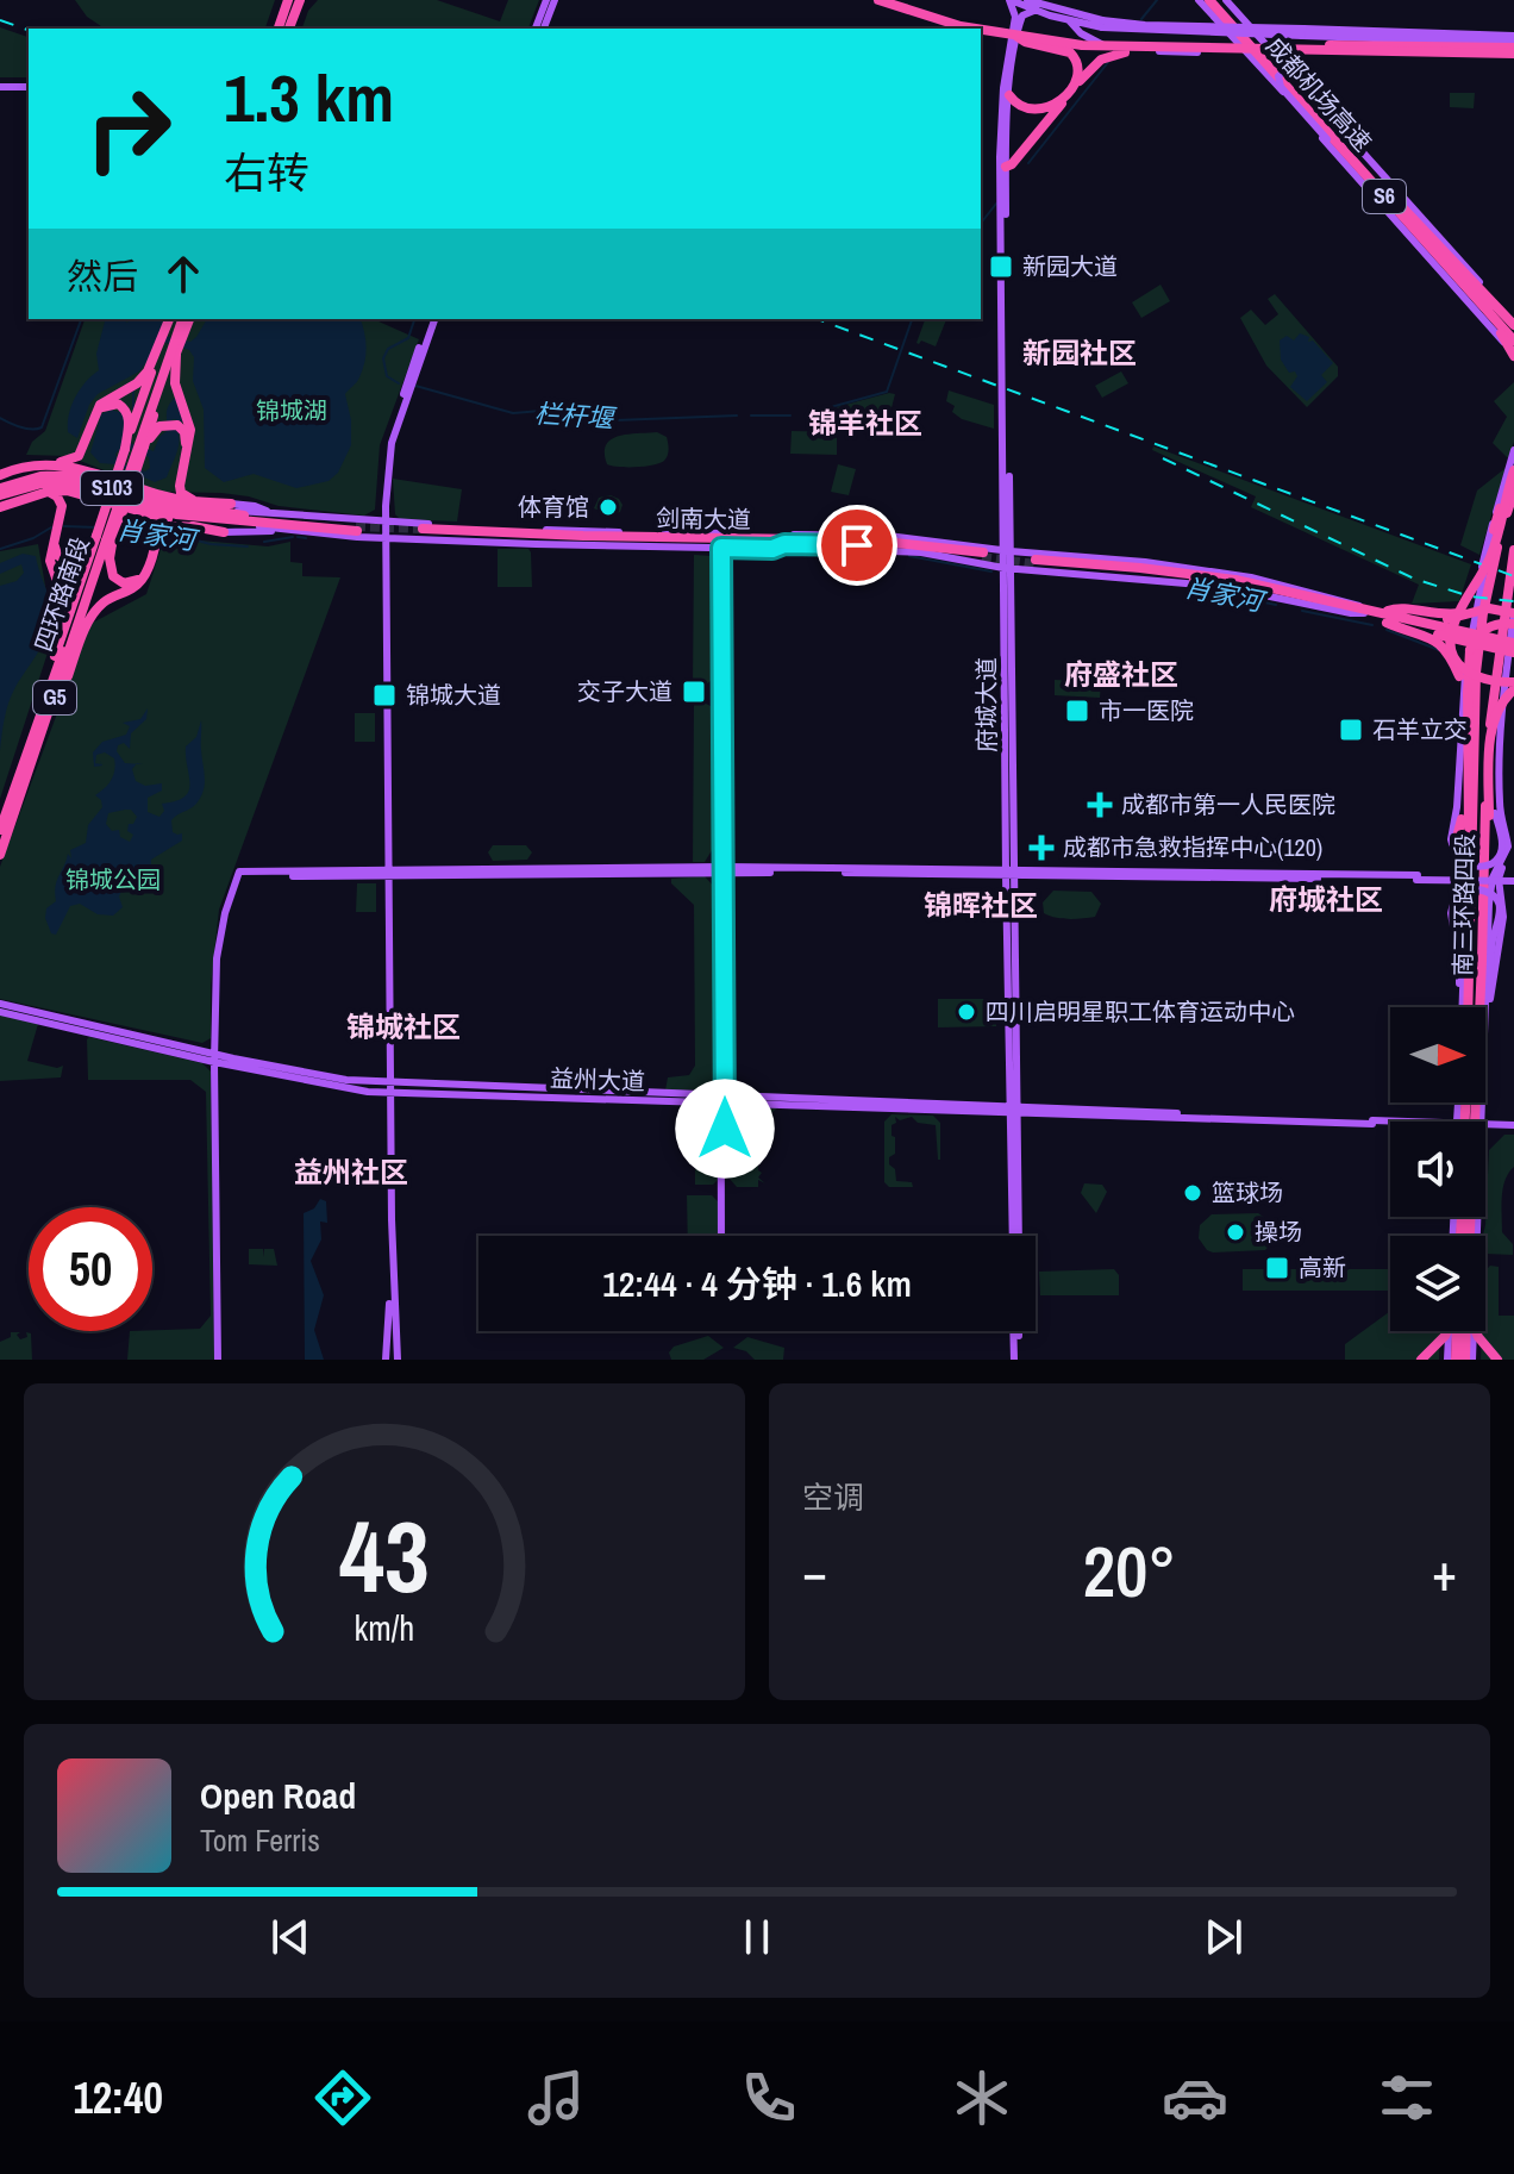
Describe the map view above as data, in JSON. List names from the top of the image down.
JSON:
{
  "streets": {
    "highway": [
      "成都机场高速",
      "S6",
      "S103",
      "剑南大道",
      "四环路南段",
      "G5",
      "南三环路四段"
    ],
    "main road": ["府城大道", "益州大道"]
  },
  "crossings": [
    ["成都机场高速", "S6"],
    ["府城大道", "益州大道"]
  ],
  "districts": [
    "新园社区",
    "锦羊社区",
    "府盛社区",
    "府城社区",
    "锦晖社区",
    "锦城社区",
    "益州社区"
  ],
  "water": ["栏杆堰", "肖家河"],
  "parks": ["锦城湖", "锦城公园"],
  "places": {
    "transit": [
      "新园大道",
      "交子大道",
      "锦城大道",
      "市一医院",
      "石羊立交",
      "高新"
    ],
    "other": [
      "体育馆",
      "四川启明星职工体育运动中心",
      "篮球场",
      "操场"
    ],
    "health": ["成都市第一人民医院", "成都市急救指挥中心(120)"]
  },
  "north": "right",
  "page": {
    "turn": ["1.3 km", "右转"],
    "then": "然后",
    "limit": "50",
    "trip": "12:44 · 4 分钟 · 1.6 km",
    "tile": "空调",
    "heat": ["−", "20°", "+"],
    "song": ["Open Road", "Tom Ferris"],
    "tabs": "12:40",
    "gauge": ["43", "km/h"]
  }
}
